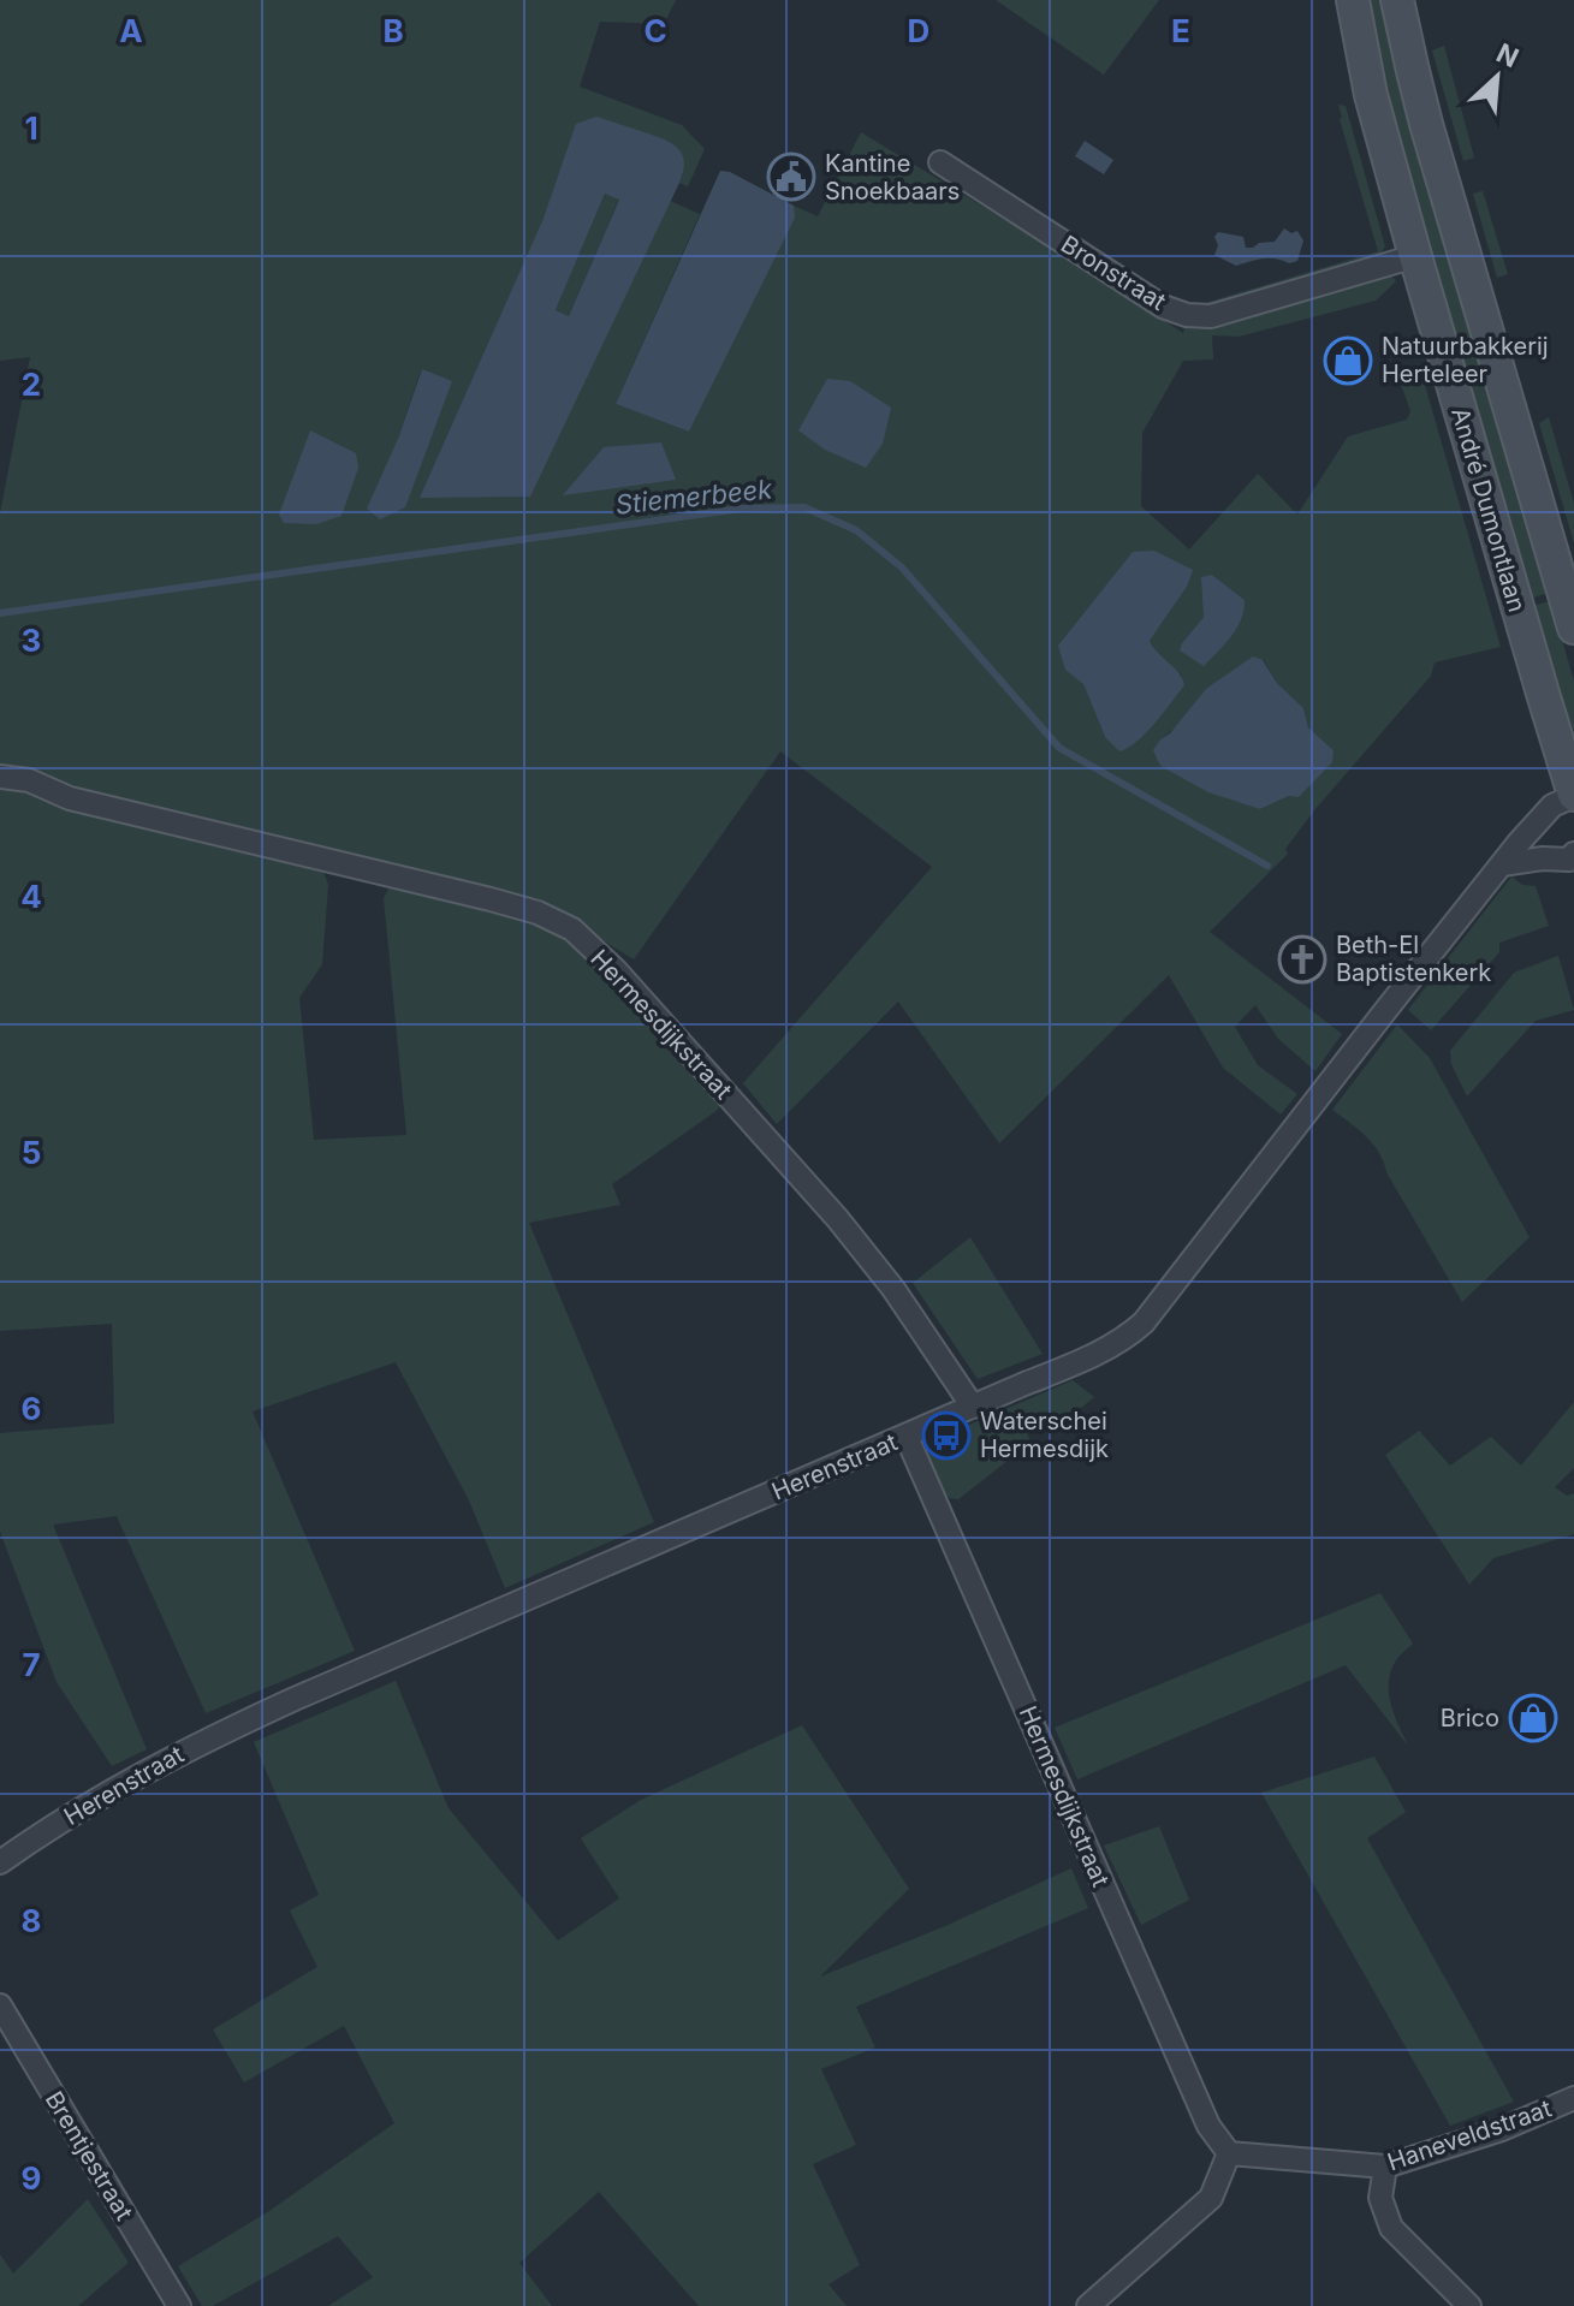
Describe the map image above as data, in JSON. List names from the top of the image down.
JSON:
{
  "streets": {
    "main road": ["André Dumontlaan"],
    "street": [
      "Bronstraat",
      "Hermesdijkstraat",
      "Herenstraat",
      "Haneveldstraat",
      "Brentjestraat"
    ]
  },
  "crossings": [
    ["Bronstraat", "André Dumontlaan"],
    ["André Dumontlaan", "Herenstraat"],
    ["Hermesdijkstraat", "Herenstraat"],
    ["Hermesdijkstraat", "Haneveldstraat"]
  ],
  "water": ["Stiemerbeek"],
  "places": {
    "public building": ["Kantine Snoekbaars"],
    "shop": ["Natuurbakkerij Herteleer", "Brico"],
    "church": ["Beth-El Baptistenkerk"],
    "bus stop": ["Waterschei Hermesdijk"]
  },
  "north": "top right",
  "grid": {
    "columns": [
      "A",
      "B",
      "C",
      "D",
      "E"
    ],
    "rows": [
      "1",
      "2",
      "3",
      "4",
      "5",
      "6",
      "7",
      "8",
      "9"
    ]
  }
}
